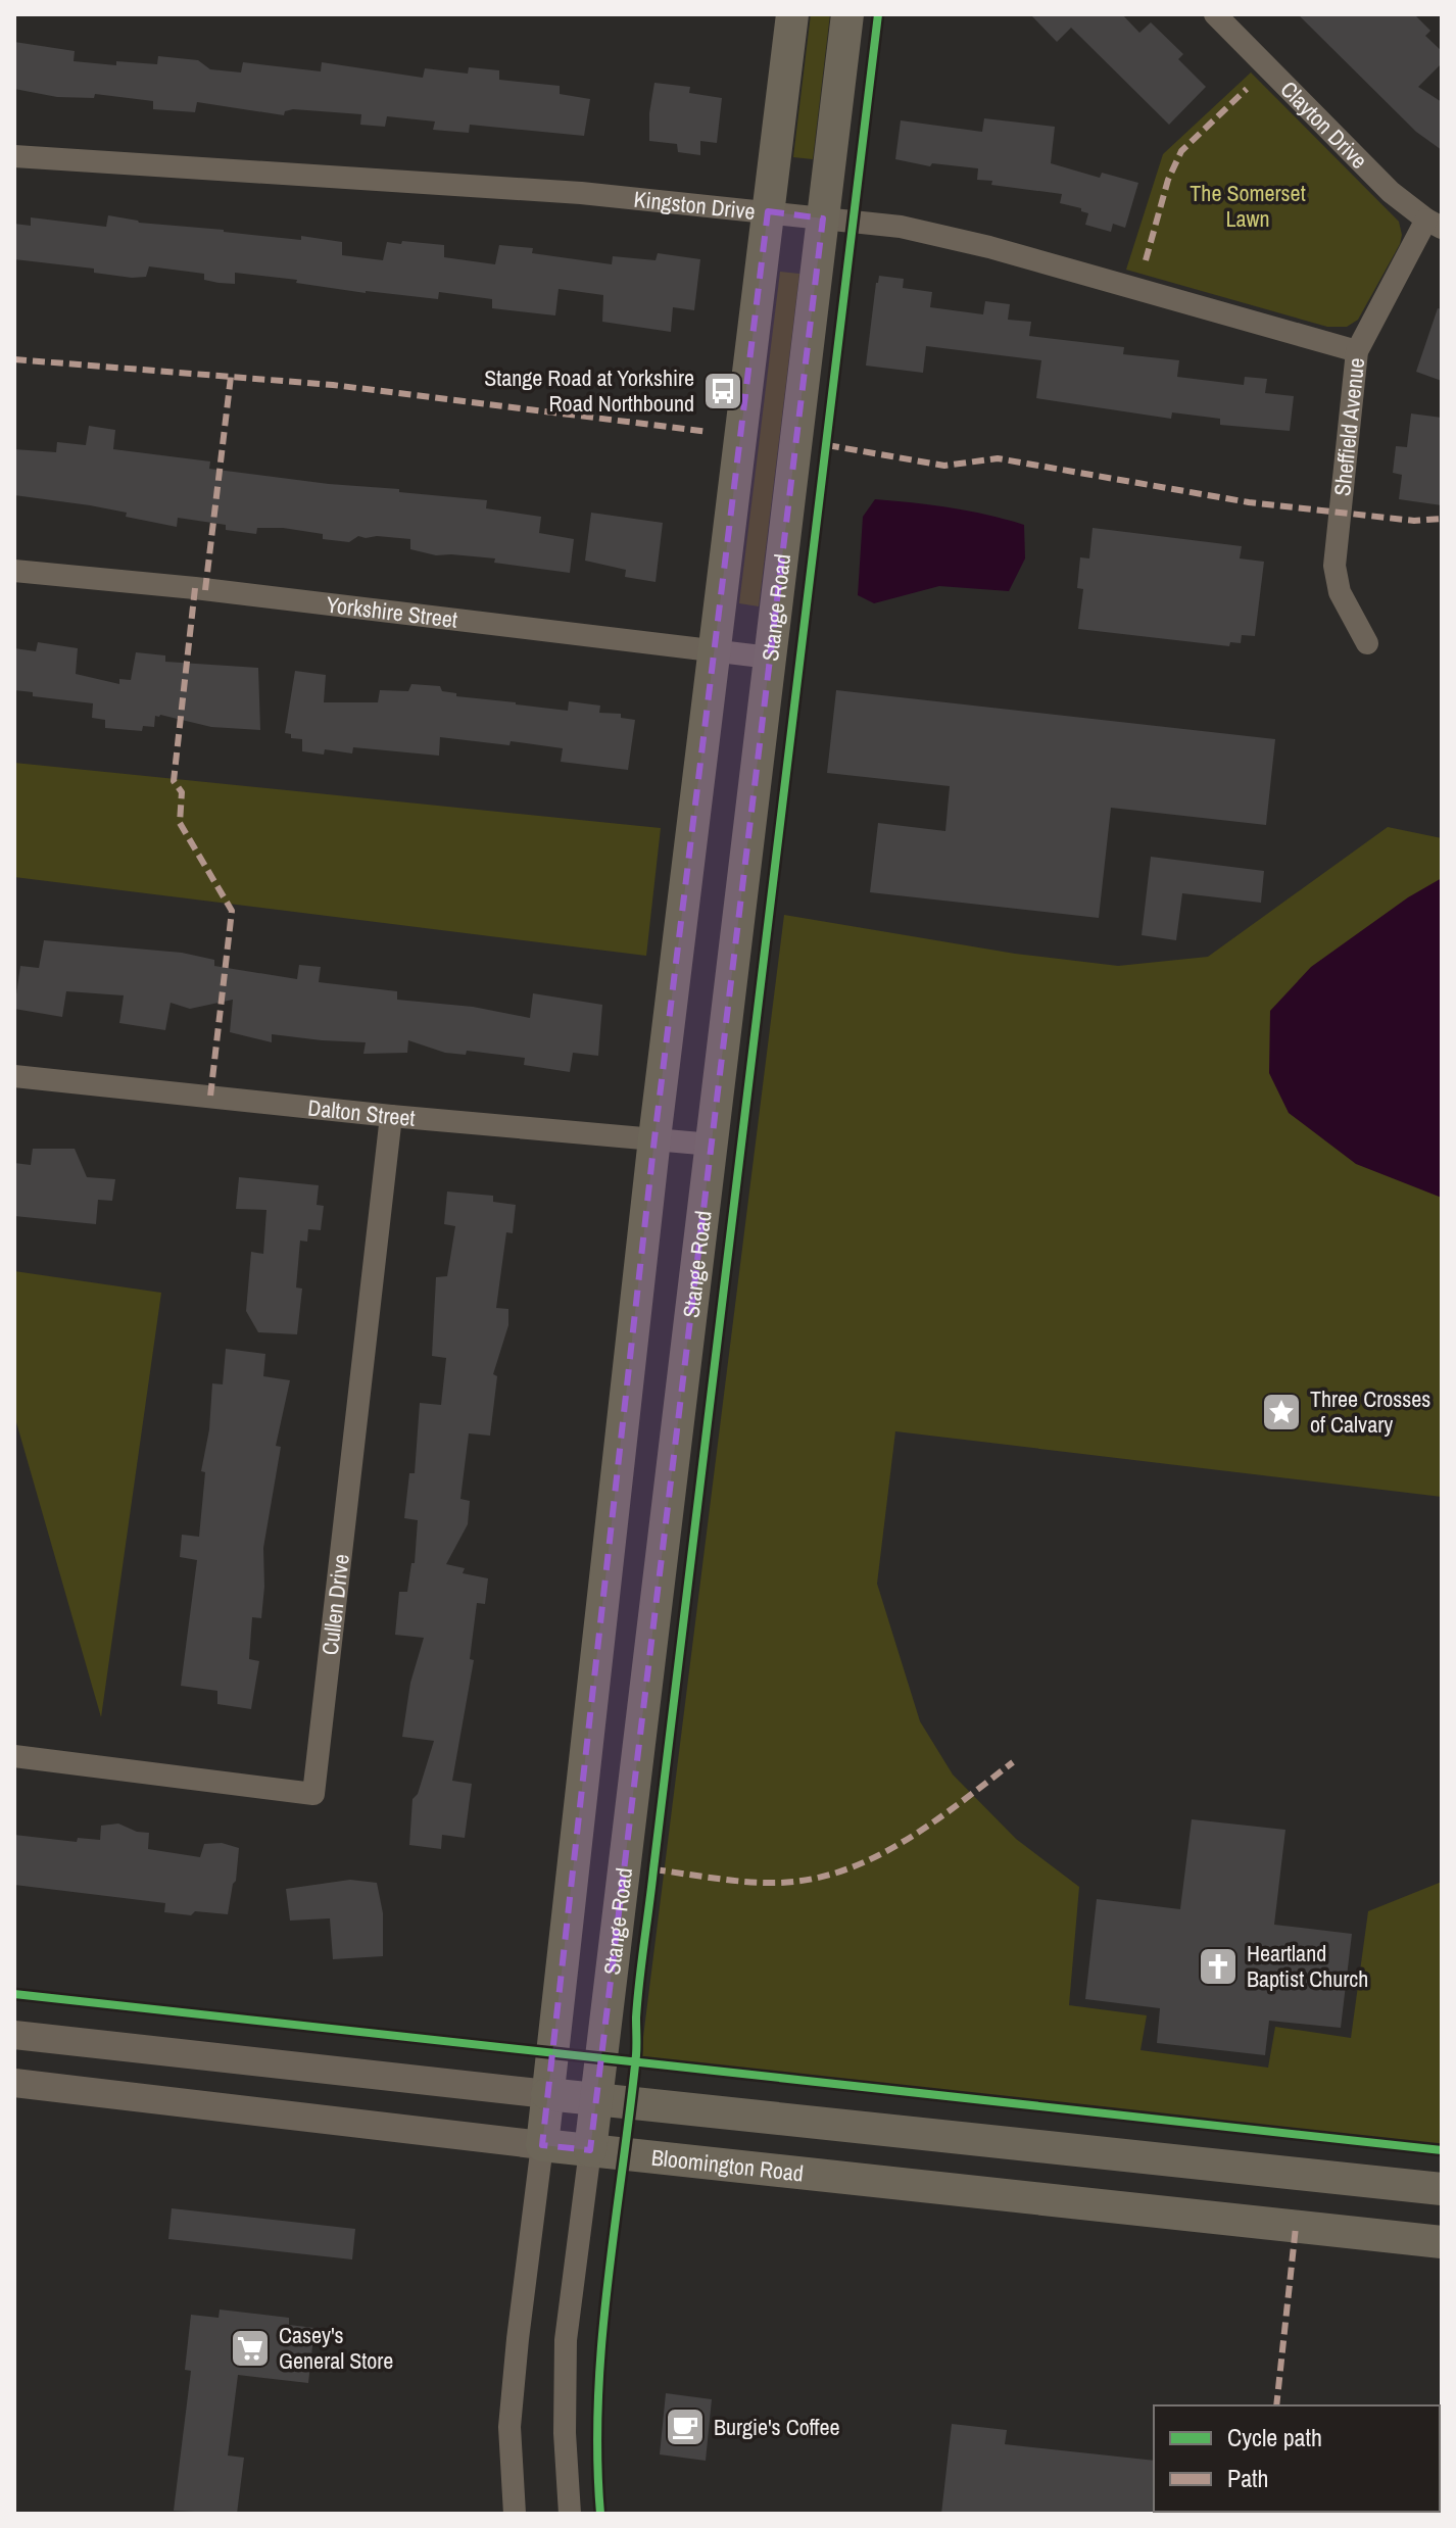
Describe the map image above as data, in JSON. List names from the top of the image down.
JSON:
{
  "streets": {
    "main road": ["Stange Road", "Bloomington Road"],
    "street": [
      "Clayton Drive",
      "Kingston Drive",
      "Sheffield Avenue",
      "Yorkshire Street",
      "Dalton Street",
      "Cullen Drive"
    ]
  },
  "crossings": [
    ["Clayton Drive", "Sheffield Avenue"],
    ["Kingston Drive", "Sheffield Avenue"],
    ["Kingston Drive", "Stange Road"],
    ["Stange Road", "Yorkshire Street"],
    ["Stange Road", "Dalton Street"],
    ["Stange Road", "Bloomington Road"],
    ["Dalton Street", "Cullen Drive"]
  ],
  "parks": ["The Somerset Lawn"],
  "places": {
    "bus stop": ["Stange Road at Yorkshire Road Northbound"],
    "place": ["Three Crosses of Calvary"],
    "church": ["Heartland Baptist Church"],
    "supermarket": ["Casey's General Store"],
    "cafe": ["Burgie's Coffee"]
  },
  "legend": ["Cycle path", "Path"]
}
